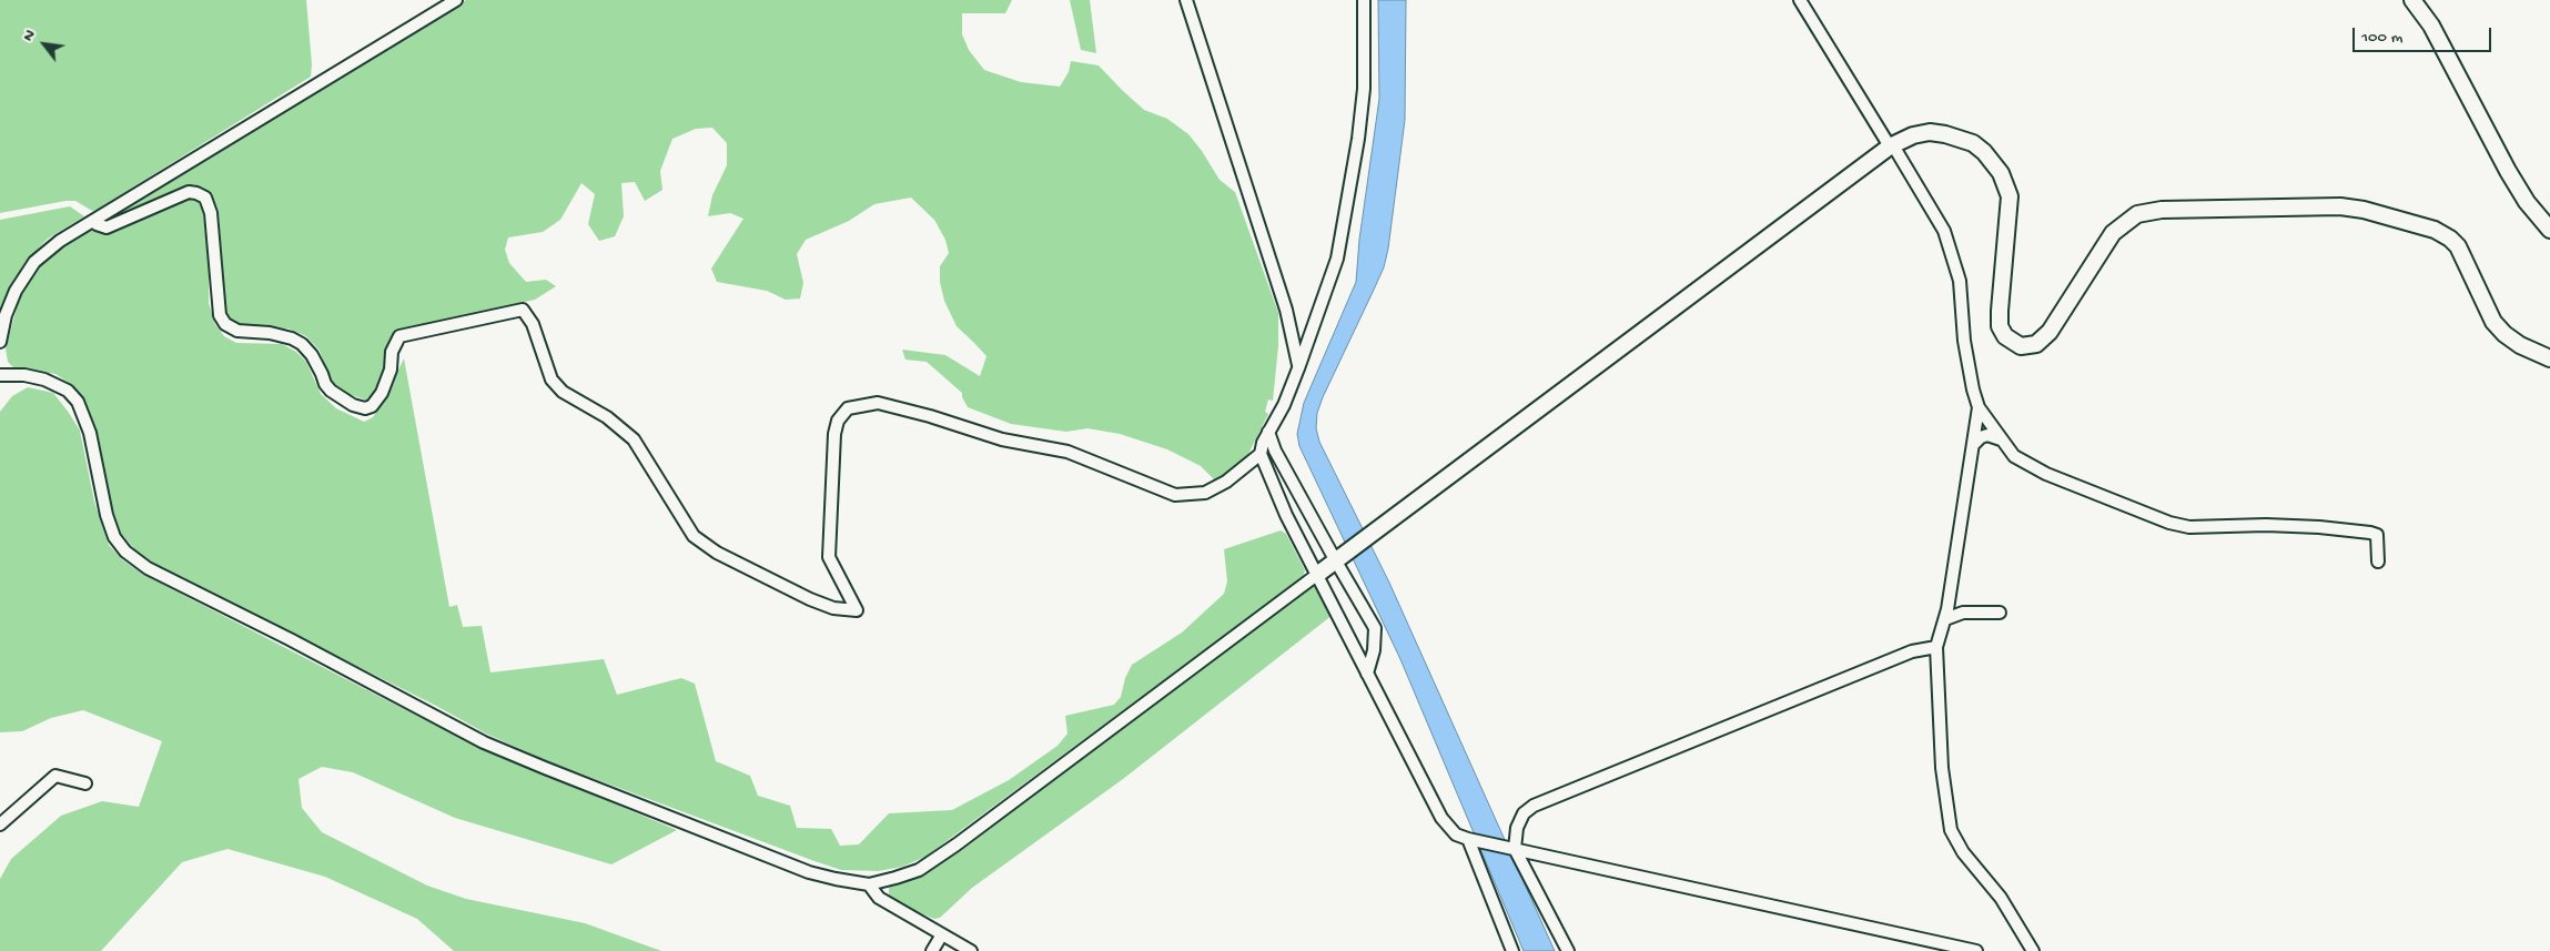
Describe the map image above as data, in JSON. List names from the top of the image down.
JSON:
{
  "scale_bar": "100 m",
  "north": "top left"
}
